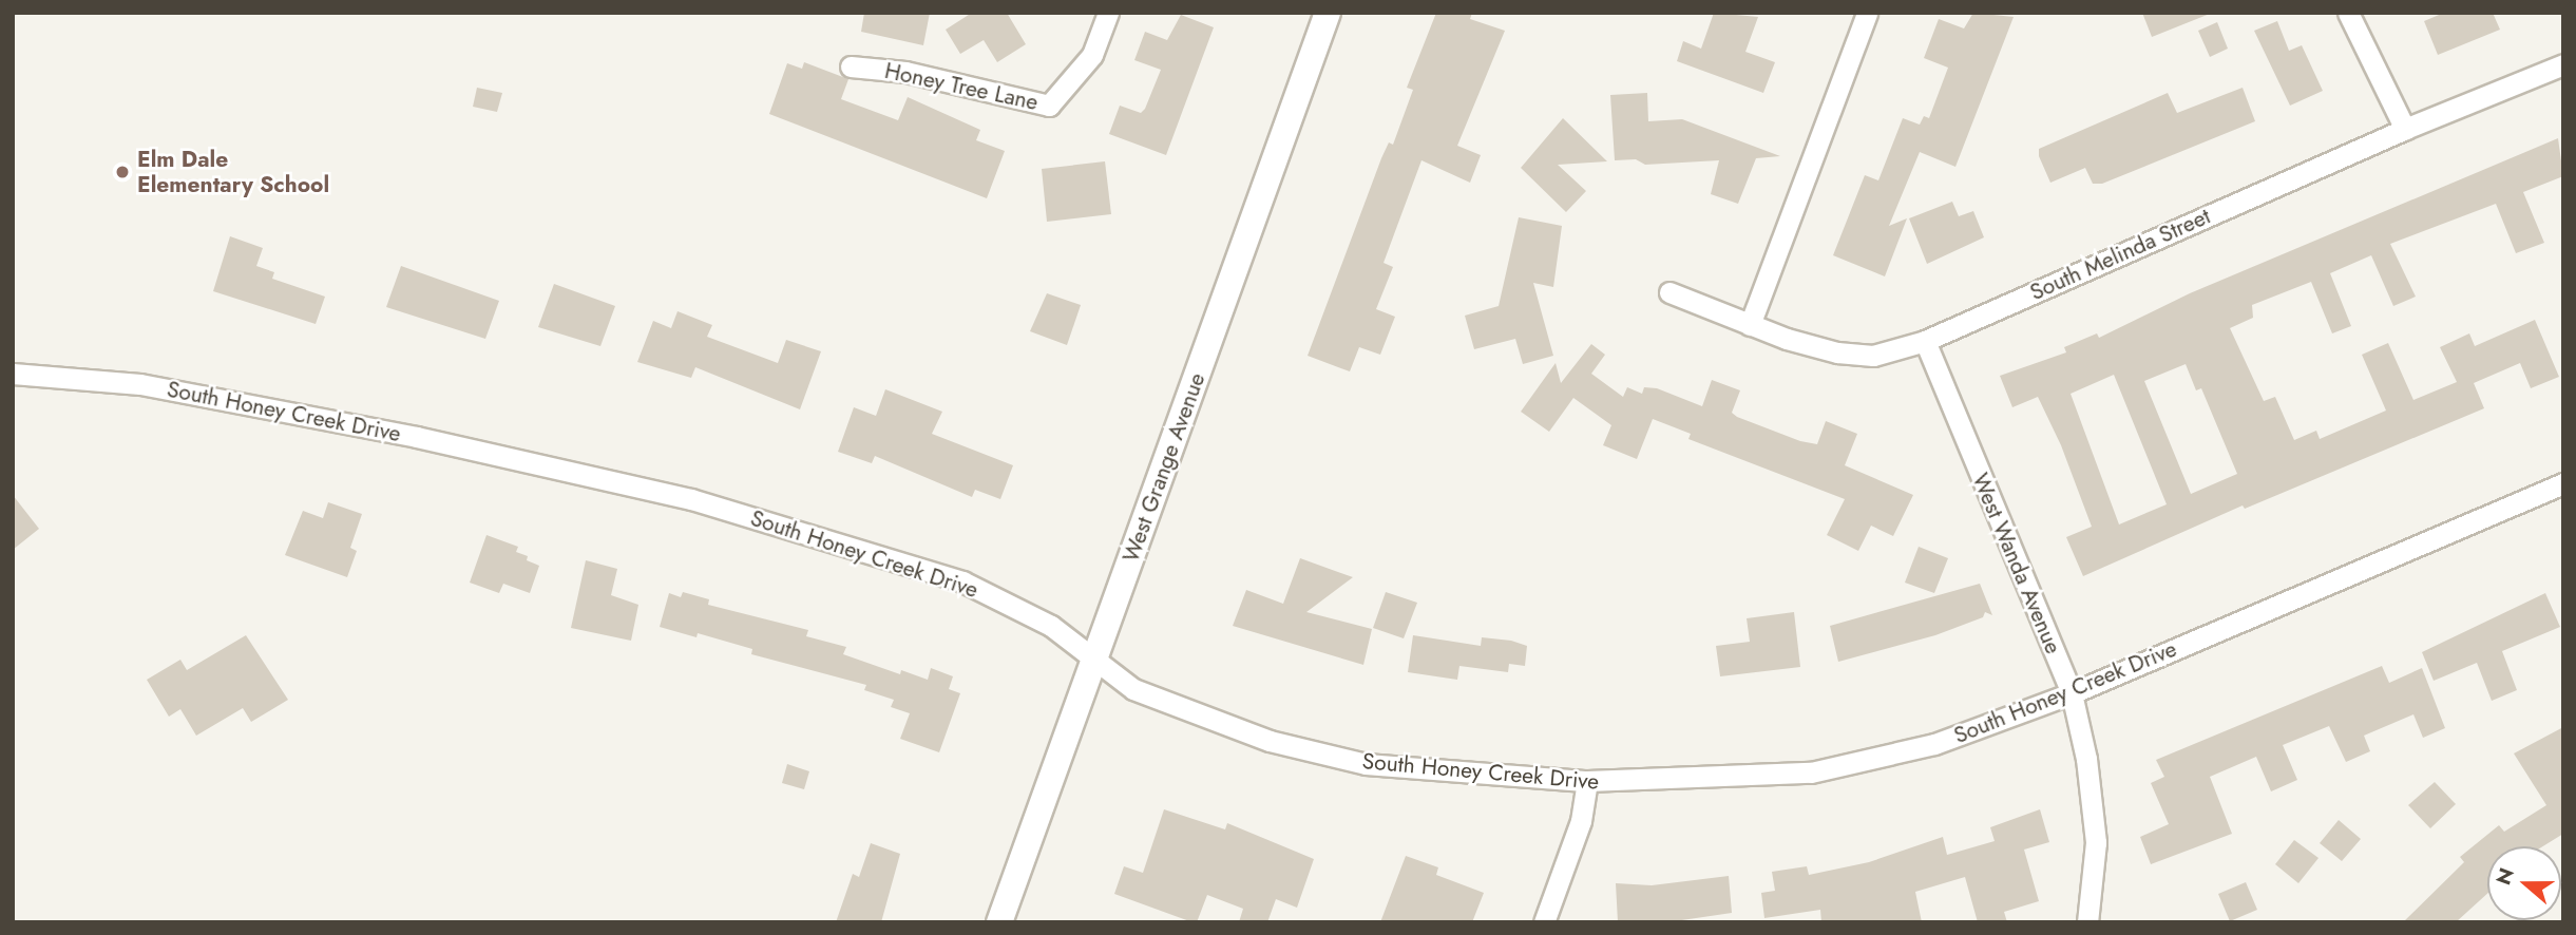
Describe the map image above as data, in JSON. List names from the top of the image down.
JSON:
{
  "streets": {
    "street": [
      "Honey Tree Lane",
      "South Melinda Street",
      "South Honey Creek Drive",
      "West Grange Avenue",
      "West Wanda Avenue"
    ]
  },
  "crossings": [
    ["South Melinda Street", "West Wanda Avenue"],
    ["South Honey Creek Drive", "West Grange Avenue"],
    ["South Honey Creek Drive", "West Wanda Avenue"]
  ],
  "places": ["Elm Dale Elementary School"],
  "north": "left"
}
